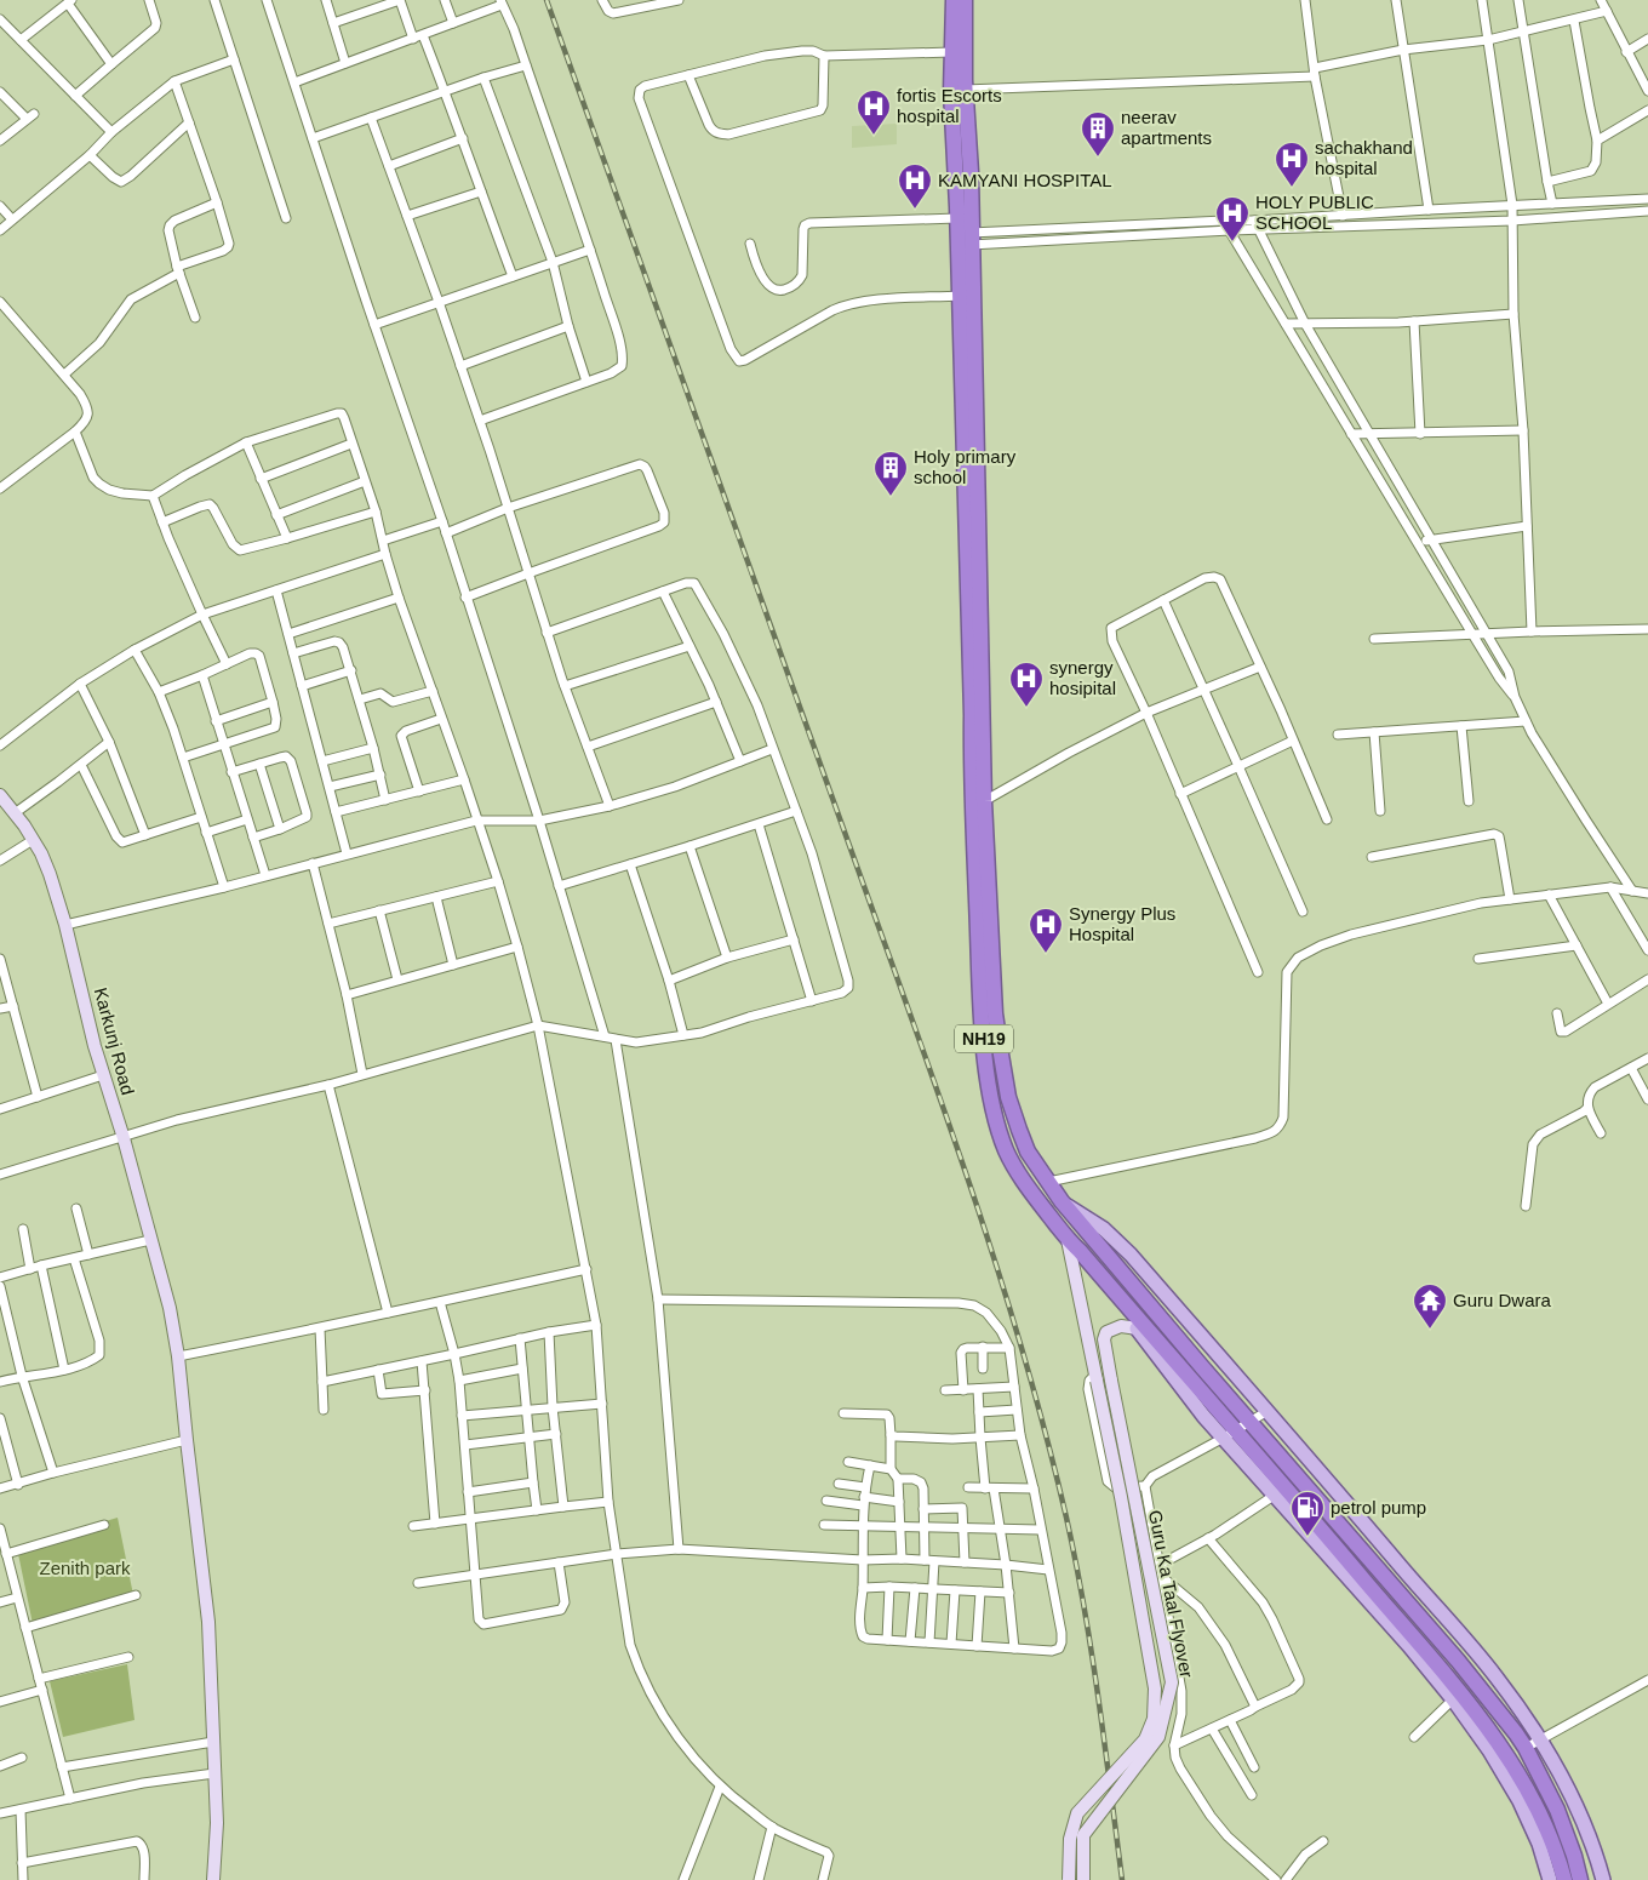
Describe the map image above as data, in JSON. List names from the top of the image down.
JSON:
{
  "streets": {
    "highway": ["NH19"],
    "main road": ["Karkunj Road", "Guru Ka Taal Flyover"]
  },
  "crossings": [
    ["NH19", "Guru Ka Taal Flyover"]
  ],
  "parks": ["Zenith park"],
  "places": {
    "hospital": [
      "fortis Escorts hospital",
      "sachakhand hospital",
      "KAMYANI HOSPITAL",
      "HOLY PUBLIC SCHOOL",
      "synergy hosipital",
      "Synergy Plus Hospital"
    ],
    "building": ["neerav apartments", "Holy primary school"],
    "temple": ["Guru Dwara"],
    "fuel station": ["petrol pump"]
  }
}
